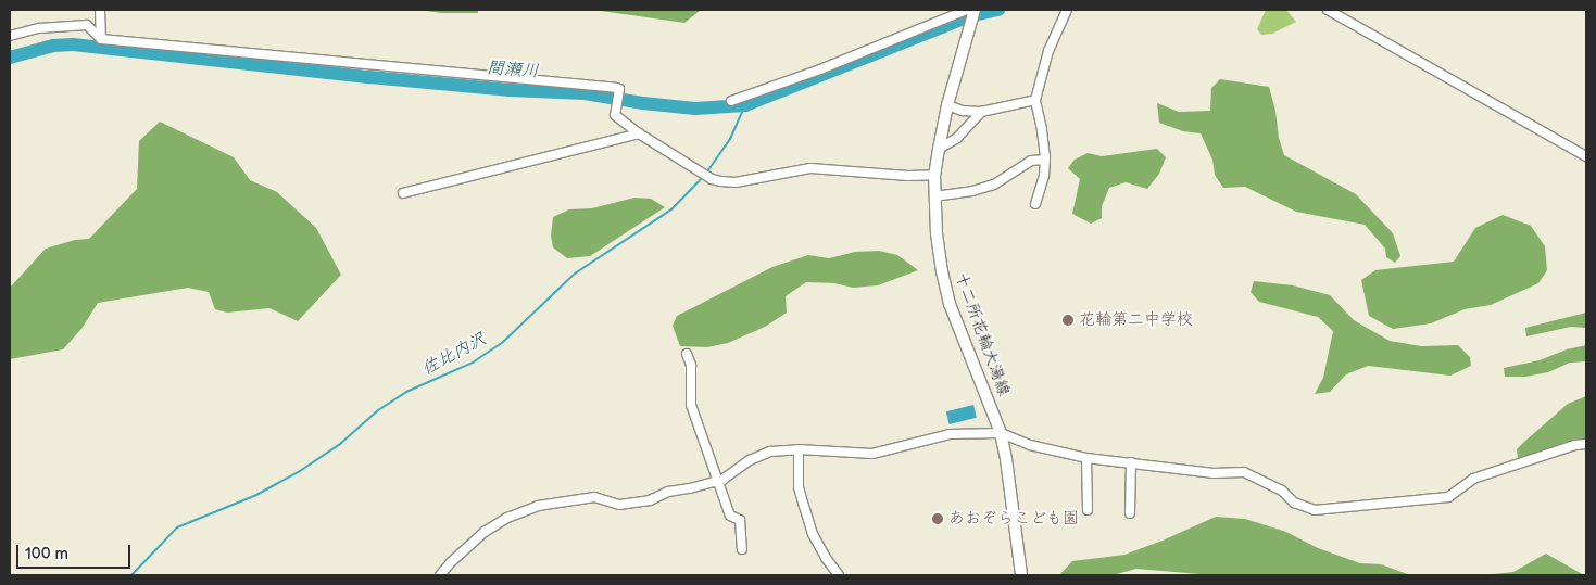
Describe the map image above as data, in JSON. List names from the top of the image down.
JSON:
{
  "streets": {
    "main road": ["十二所花輪大湯線"]
  },
  "water": ["間瀬川", "佐比内沢"],
  "places": ["花輪第二中学校", "あおぞらこども園"],
  "scale_bar": "100 m"
}
